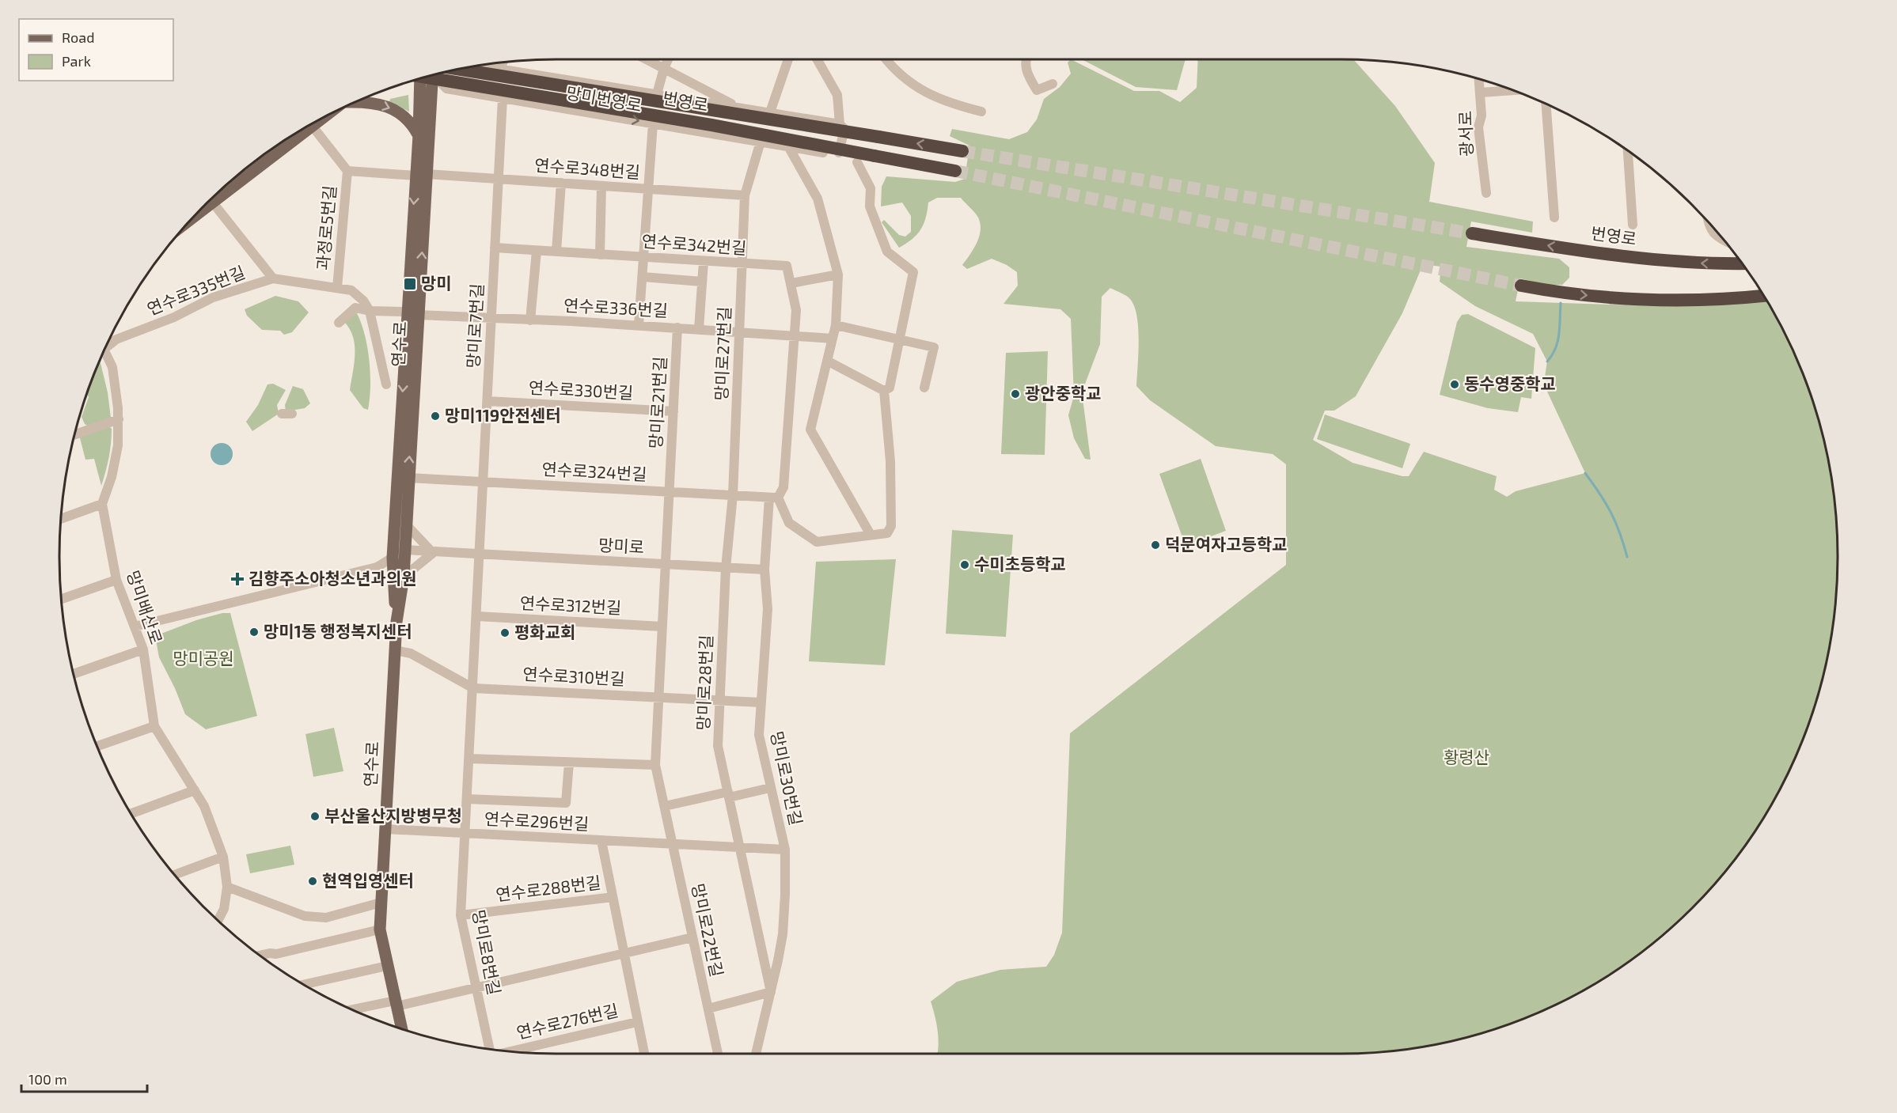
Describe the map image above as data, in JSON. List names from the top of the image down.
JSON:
{
  "streets": {
    "highway": ["번영로"],
    "main road": ["연수로"],
    "street": [
      "망미번영로",
      "광서로",
      "연수로348번길",
      "과정로5번길",
      "연수로342번길",
      "연수로335번길",
      "연수로336번길",
      "망미로7번길",
      "망미로27번길",
      "연수로330번길",
      "망미로21번길",
      "연수로324번길",
      "망미로",
      "연수로312번길",
      "망미배산로",
      "연수로310번길",
      "망미로28번길",
      "망미로30번길",
      "연수로296번길",
      "연수로288번길",
      "망미로22번길",
      "망미로8번길",
      "연수로276번길"
    ]
  },
  "crossings": [
    ["망미번영로", "망미로7번길"],
    ["망미번영로", "망미로27번길"],
    ["연수로348번길", "망미로7번길"],
    ["연수로348번길", "연수로"],
    ["연수로348번길", "망미로27번길"],
    ["과정로5번길", "연수로335번길"],
    ["연수로342번길", "망미로7번길"],
    ["연수로342번길", "망미로27번길"],
    ["연수로336번길", "망미로7번길"],
    ["연수로336번길", "연수로"],
    ["연수로336번길", "망미로27번길"],
    ["연수로336번길", "망미로21번길"],
    ["망미로7번길", "연수로330번길"],
    ["망미로7번길", "연수로324번길"],
    ["망미로7번길", "망미로"],
    ["망미로7번길", "망미로8번길"],
    ["연수로", "연수로324번길"],
    ["연수로", "망미로"],
    ["연수로", "연수로310번길"],
    ["연수로", "연수로296번길"],
    ["망미로27번길", "연수로324번길"],
    ["망미로27번길", "망미로"],
    ["망미로27번길", "망미로28번길"],
    ["연수로330번길", "망미로21번길"],
    ["망미로21번길", "연수로324번길"],
    ["망미로21번길", "망미로"],
    ["망미로21번길", "망미로22번길"],
    ["망미로", "망미로28번길"],
    ["망미로", "망미로30번길"],
    ["망미로", "망미로22번길"],
    ["망미로", "망미로8번길"],
    ["연수로312번길", "망미로22번길"],
    ["연수로312번길", "망미로8번길"],
    ["연수로310번길", "망미로28번길"],
    ["연수로310번길", "망미로30번길"],
    ["연수로310번길", "망미로22번길"],
    ["연수로310번길", "망미로8번길"],
    ["망미로28번길", "망미로30번길"],
    ["망미로28번길", "연수로296번길"],
    ["망미로30번길", "연수로296번길"],
    ["연수로296번길", "연수로288번길"],
    ["연수로296번길", "망미로22번길"],
    ["연수로296번길", "망미로8번길"],
    ["연수로296번길", "연수로276번길"],
    ["연수로288번길", "망미로8번길"]
  ],
  "parks": ["망미공원", "황령산"],
  "places": {
    "transit": ["망미"],
    "other": [
      "동수영중학교",
      "광안중학교",
      "망미119안전센터",
      "덕문여자고등학교",
      "수미초등학교",
      "망미1동 행정복지센터",
      "평화교회",
      "부산울산지방병무청",
      "현역입영센터"
    ],
    "health": ["김향주소아청소년과의원"]
  },
  "legend": ["Road", "Park"],
  "scale_bar": "100 m"
}
